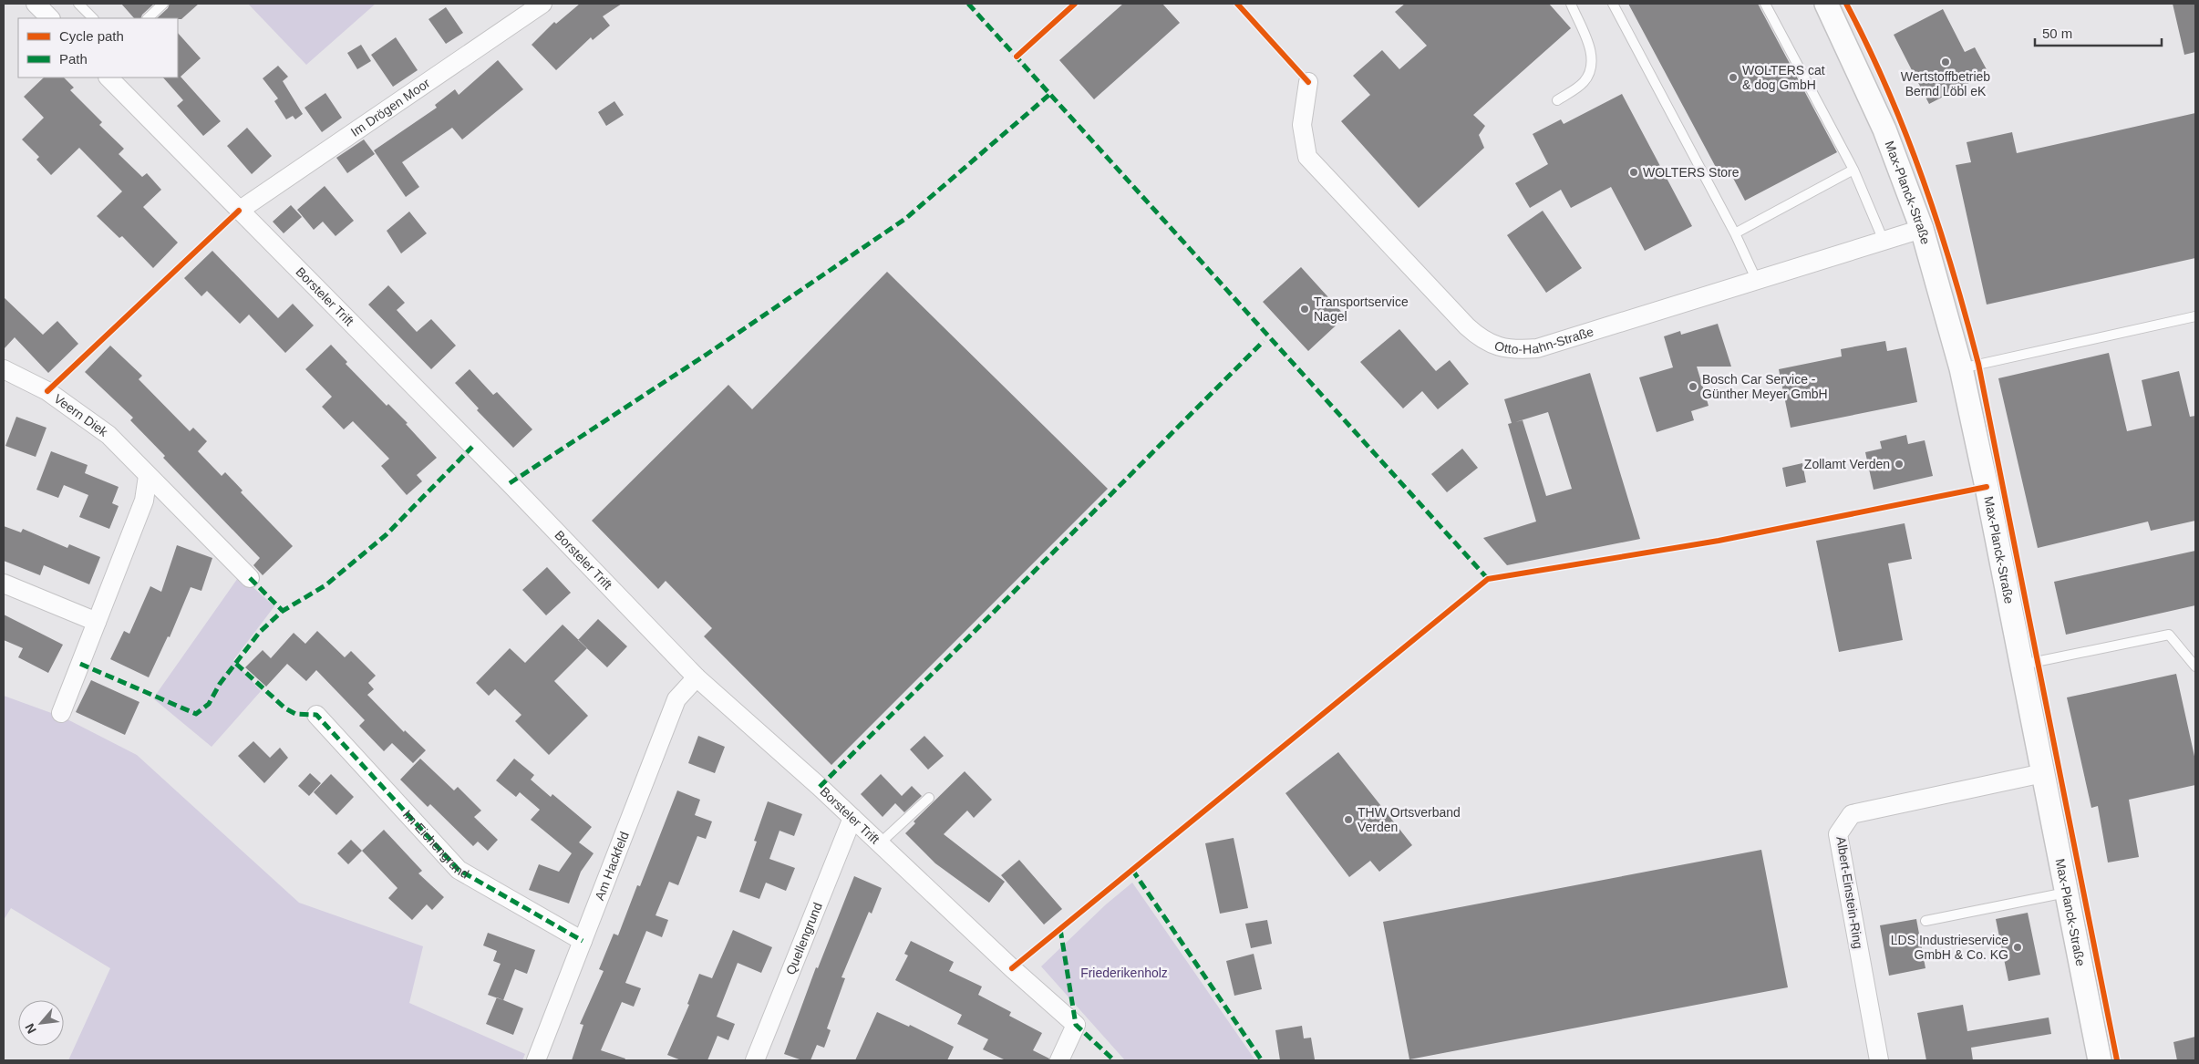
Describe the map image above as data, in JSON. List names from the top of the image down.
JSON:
{
  "streets": {
    "street": [
      "Im Drögen Moor",
      "Max-Planck-Straße",
      "Borsteler Trift",
      "Otto-Hahn-Straße",
      "Veern Diek",
      "Im Eichengrund",
      "Am Hackfeld",
      "Albert-Einstein-Ring",
      "Quellengrund"
    ]
  },
  "crossings": [
    ["Im Drögen Moor", "Borsteler Trift"],
    ["Max-Planck-Straße", "Otto-Hahn-Straße"],
    ["Max-Planck-Straße", "Albert-Einstein-Ring"],
    ["Borsteler Trift", "Am Hackfeld"],
    ["Borsteler Trift", "Quellengrund"],
    ["Im Eichengrund", "Am Hackfeld"]
  ],
  "parks": ["Friederikenholz"],
  "places": [
    "Wertstoffbetrieb Bernd Löbl eK",
    "WOLTERS cat & dog GmbH",
    "WOLTERS Store",
    "Transportservice Nagel",
    "Bosch Car Service - Günther Meyer GmbH",
    "Zollamt Verden",
    "THW Ortsverband Verden",
    "LDS Industrieservice GmbH & Co. KG"
  ],
  "legend": ["Cycle path", "Path"],
  "scale_bar": "50 m",
  "north": "bottom left"
}
